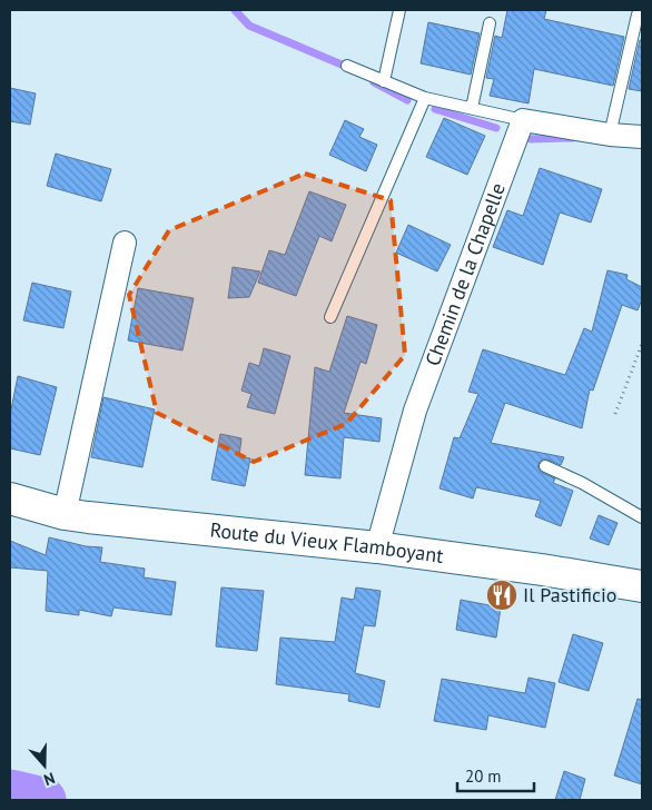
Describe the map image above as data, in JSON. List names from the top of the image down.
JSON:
{
  "streets": {
    "main road": ["Route du Vieux Flamboyant"],
    "street": ["Chemin de la Chapelle"]
  },
  "crossings": [
    ["Chemin de la Chapelle", "Route du Vieux Flamboyant"]
  ],
  "places": {
    "restaurant": ["Il Pastificio"]
  },
  "scale_bar": "20 m",
  "north": "bottom"
}
